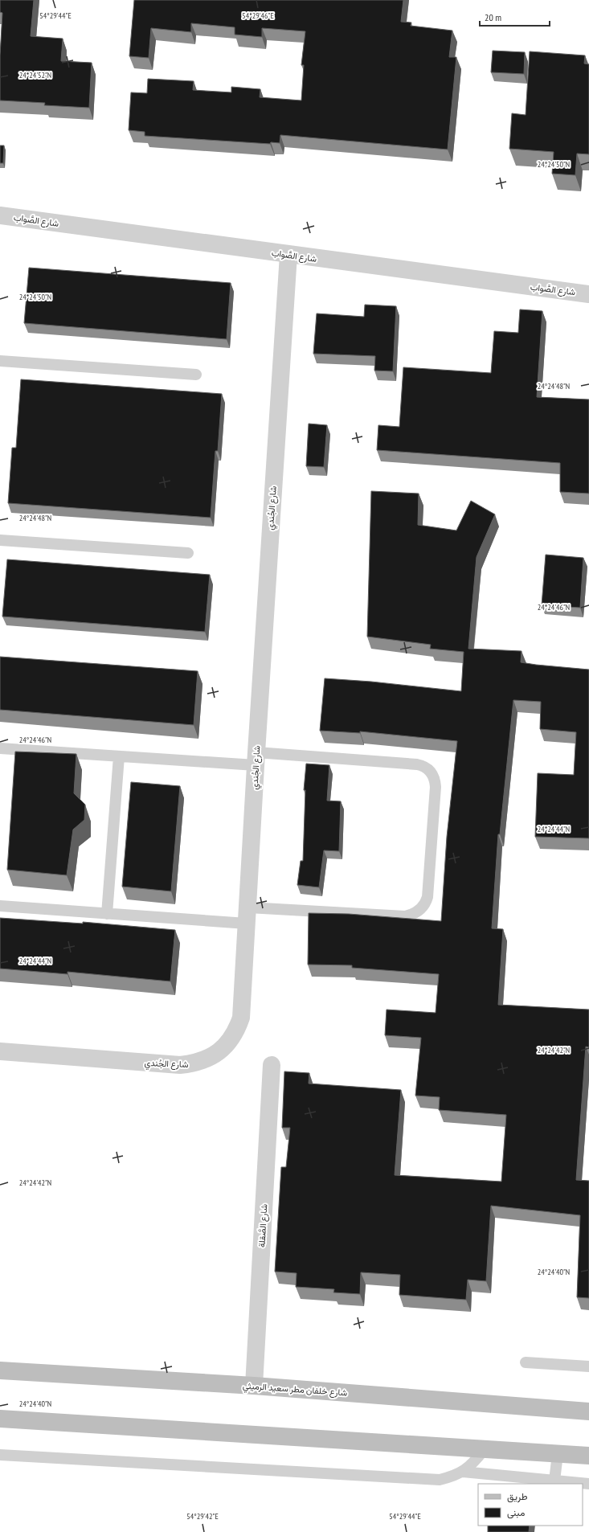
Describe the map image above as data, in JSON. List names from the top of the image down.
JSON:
{
  "streets": {
    "street": [
      "شارع الصَّواب",
      "شارع الجُندي",
      "شارع الصَّقلة",
      "شارع خلفان مطر سعيد الرميثي"
    ]
  },
  "crossings": [
    ["شارع الصَّواب", "شارع الجُندي"],
    ["شارع الصَّقلة", "شارع خلفان مطر سعيد الرميثي"]
  ],
  "legend": ["طريق", "مبنى"],
  "scale_bar": "20 m",
  "coordinates": [
    "54°29'44\"E",
    "54°29'46\"E",
    "24°24'52\"N",
    "24°24'50\"N",
    "24°24'48\"N",
    "24°24'46\"N",
    "24°24'44\"N",
    "24°24'42\"N",
    "24°24'40\"N",
    "54°29'42\"E"
  ]
}
